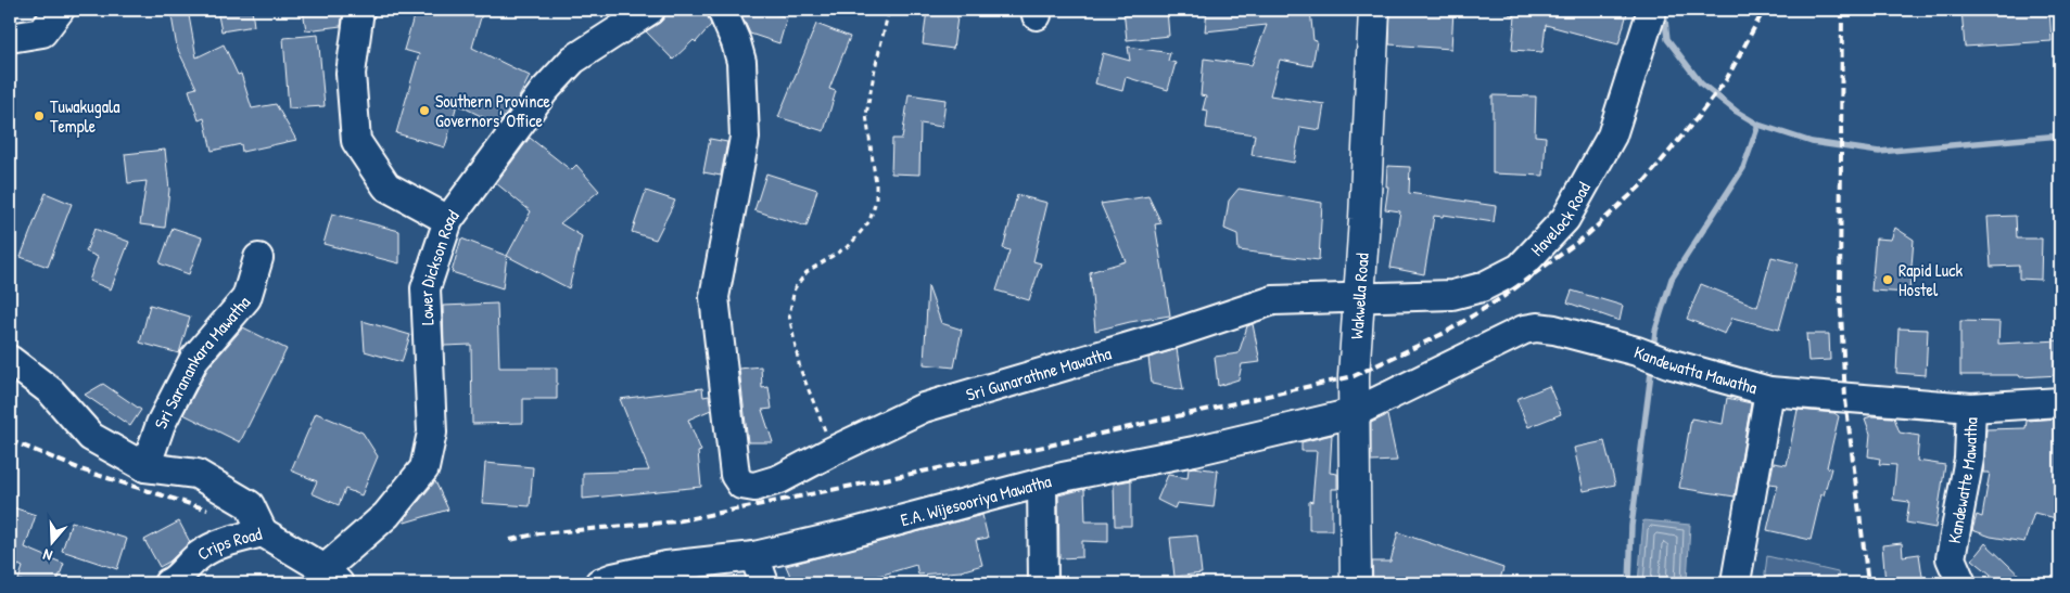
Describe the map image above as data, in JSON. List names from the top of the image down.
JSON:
{
  "streets": {
    "main road": ["Wakwella Road"],
    "street": [
      "Havelock Road",
      "Lower Dickson Road",
      "Sri Saranankara Mawatha",
      "Kandewatta Mawatha",
      "Sri Gunarathne Mawatha",
      "Kandewatte Mawatha",
      "E.A. Wijesooriya Mawatha",
      "Crips Road"
    ]
  },
  "crossings": [
    ["Havelock Road", "Wakwella Road"],
    ["Havelock Road", "Sri Gunarathne Mawatha"],
    ["Lower Dickson Road", "Crips Road"],
    ["Wakwella Road", "Kandewatta Mawatha"],
    ["Wakwella Road", "Sri Gunarathne Mawatha"],
    ["Wakwella Road", "E.A. Wijesooriya Mawatha"],
    ["Kandewatta Mawatha", "Kandewatte Mawatha"],
    ["Kandewatta Mawatha", "E.A. Wijesooriya Mawatha"]
  ],
  "places": ["Southern Province Governors' Office", "Tuwakugala Temple", "Rapid Luck Hostel"],
  "north": "bottom"
}
